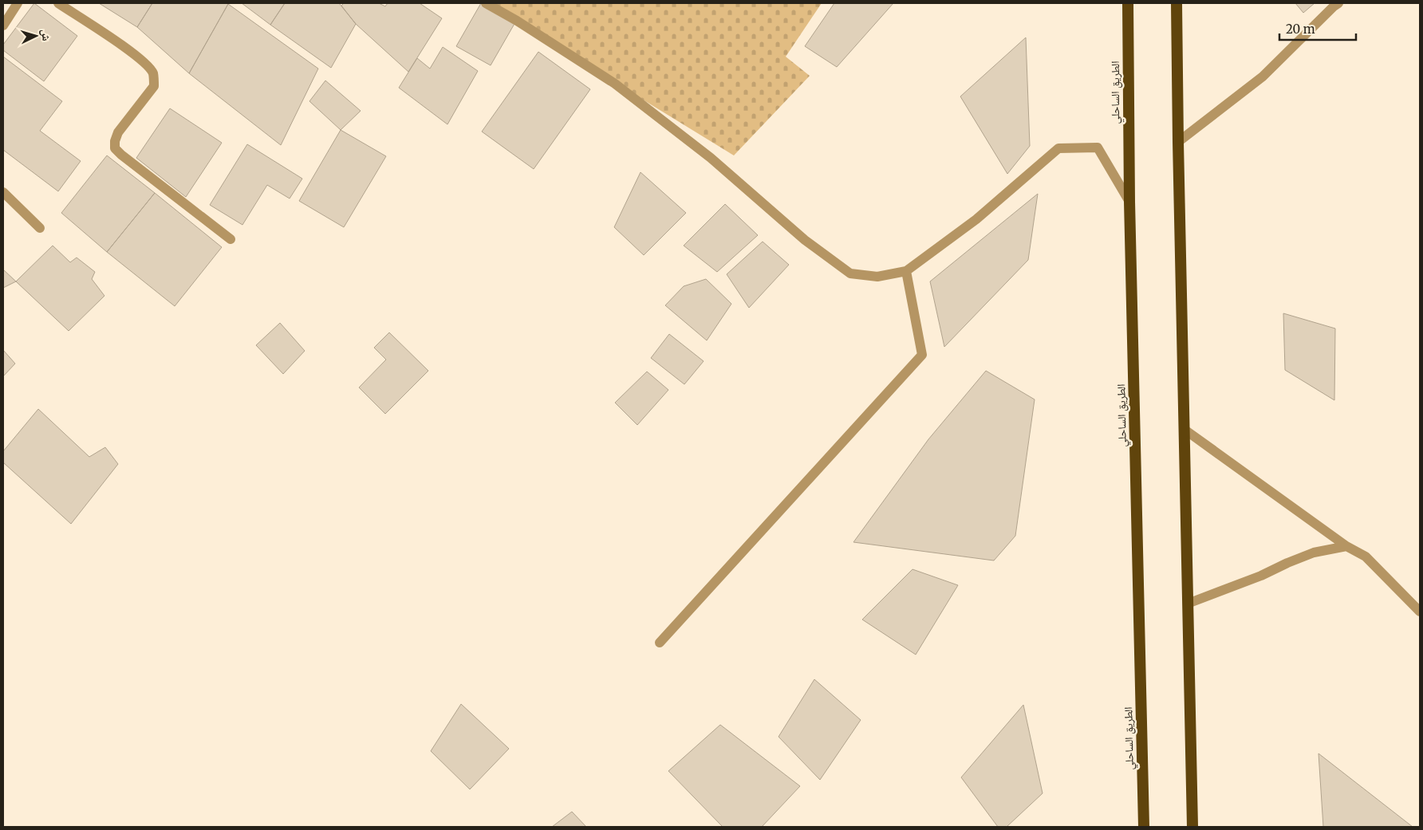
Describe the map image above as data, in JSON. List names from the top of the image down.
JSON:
{
  "streets": {
    "highway": ["الطريق الساحلي"]
  },
  "scale_bar": "20 m",
  "north": "right"
}
